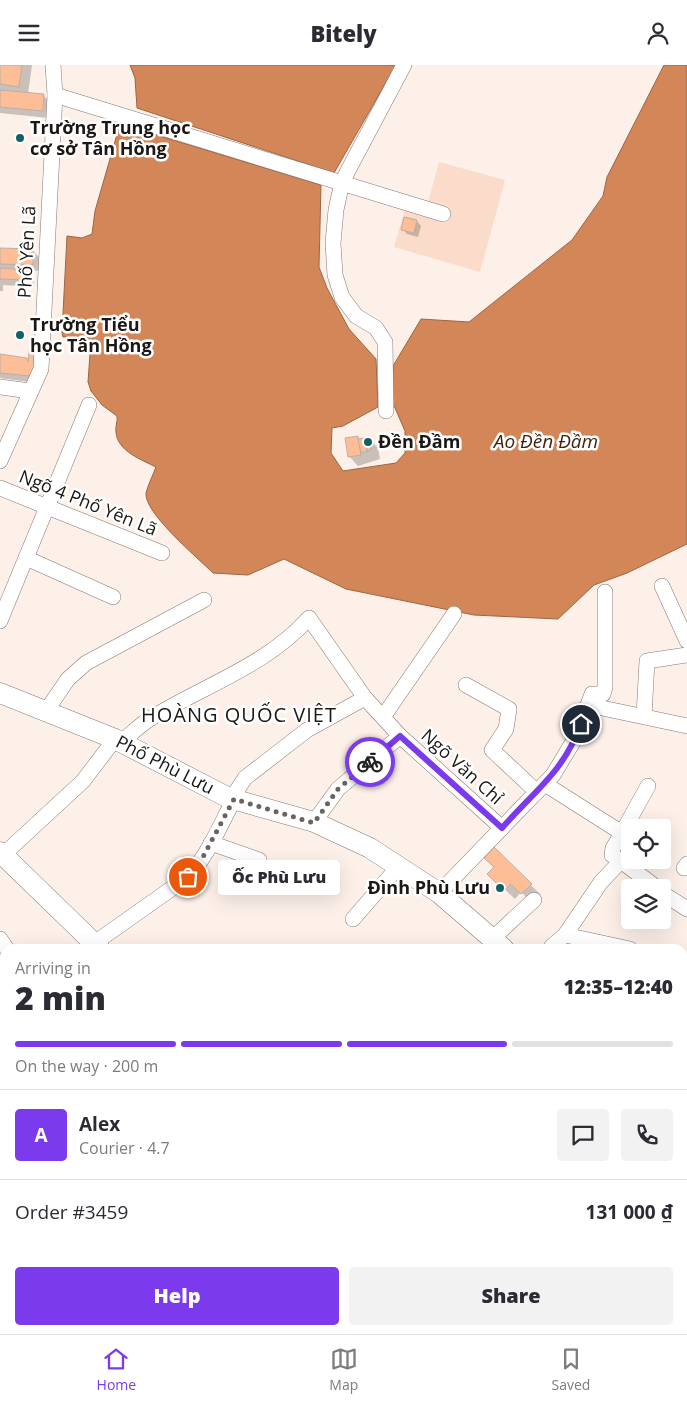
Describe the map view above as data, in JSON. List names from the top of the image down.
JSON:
{
  "streets": {
    "main road": ["Phố Phù Lưu"],
    "street": ["Phố Yên Lã", "Ngõ 4 Phố Yên Lã", "Ngõ Văn Chỉ"]
  },
  "crossings": [
    ["Phố Phù Lưu", "Ngõ Văn Chỉ"]
  ],
  "districts": ["HOÀNG QUỐC VIỆT"],
  "water": ["Ao Đền Đầm"],
  "places": [
    "Trường Trung học cơ sở Tân Hồng",
    "Trường Tiểu học Tân Hồng",
    "Đền Đầm",
    "Ốc Phù Lưu",
    "Đình Phù Lưu"
  ],
  "page": {
    "header": "Bitely",
    "bubble": "Ốc Phù Lưu",
    "heading": ["2 min", "Arriving in", "12:35–12:40"],
    "panel": [
      "Alex",
      "Courier · 4.7",
      "Order #3459",
      "131 000 ₫"
    ],
    "bar": "On the way · 200 m",
    "round": "A",
    "buttons": ["Help", "Share"],
    "tabs": ["Home", "Map", "Saved"]
  }
}
